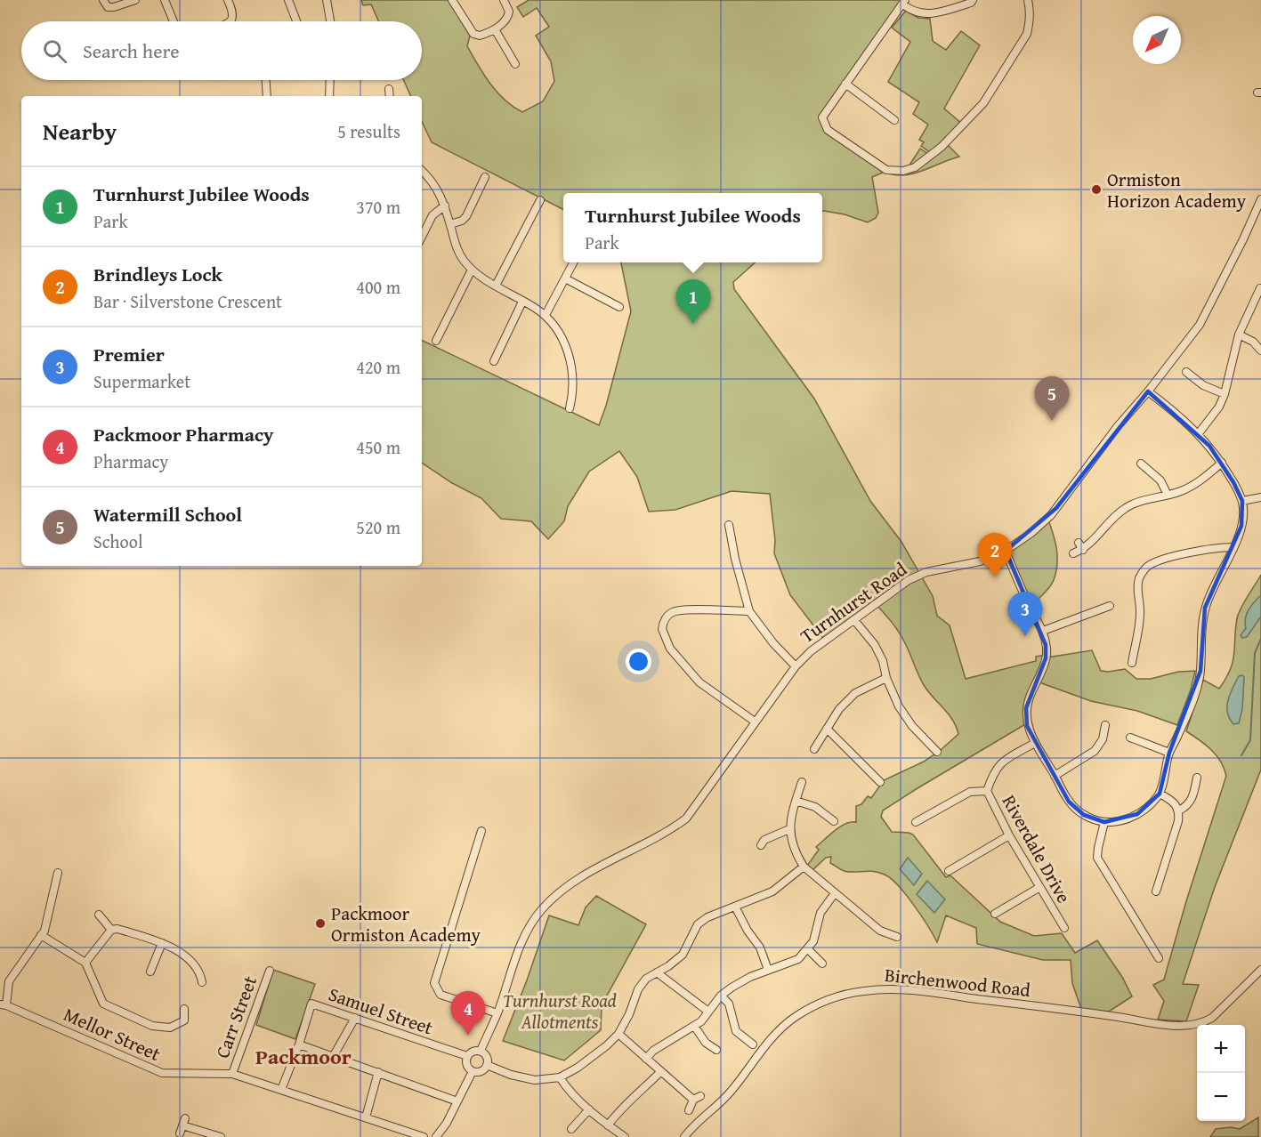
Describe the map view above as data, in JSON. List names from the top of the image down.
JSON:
{
  "streets": {
    "street": [
      "Turnhurst Road",
      "Riverdale Drive",
      "Birchenwood Road",
      "Samuel Street",
      "Carr Street",
      "Mellor Street"
    ]
  },
  "crossings": [
    ["Turnhurst Road", "Samuel Street"],
    ["Samuel Street", "Mellor Street"],
    ["Carr Street", "Mellor Street"]
  ],
  "districts": ["Packmoor"],
  "parks": ["Turnhurst Road Allotments"],
  "places": ["Ormiston Horizon Academy", "Packmoor Ormiston Academy"],
  "north": "bottom left",
  "page": {
    "search": "Search here",
    "heading": ["Nearby", "5 results"],
    "list": [
      {
        "mark": "1",
        "name": "Turnhurst Jubilee Woods",
        "note": "Park",
        "value": "370 m"
      },
      {
        "mark": "2",
        "name": "Brindleys Lock",
        "note": "Bar · Silverstone Crescent",
        "value": "400 m"
      },
      {
        "mark": "3",
        "name": "Premier",
        "note": "Supermarket",
        "value": "420 m"
      },
      {
        "mark": "4",
        "name": "Packmoor Pharmacy",
        "note": "Pharmacy",
        "value": "450 m"
      },
      {
        "mark": "5",
        "name": "Watermill School",
        "note": "School",
        "value": "520 m"
      }
    ],
    "popup": ["Turnhurst Jubilee Woods", "Park"],
    "pins": [
      "1",
      "5",
      "2",
      "3",
      "4"
    ],
    "map_buttons": ["+", "−"]
  }
}
